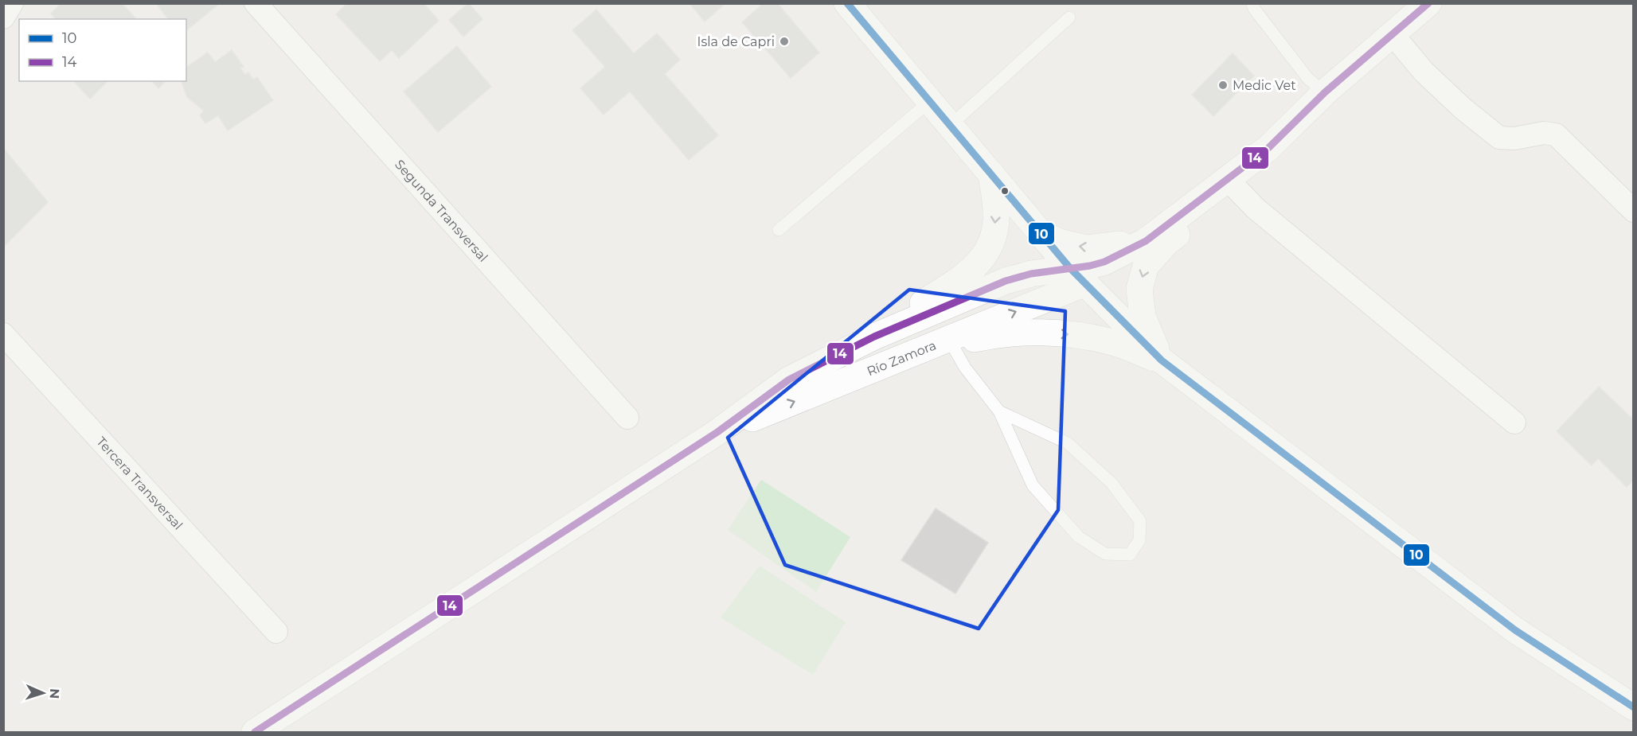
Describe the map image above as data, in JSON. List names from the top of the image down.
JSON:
{
  "streets": {
    "street": ["Segunda Transversal", "Río Zamora", "Tercera Transversal"]
  },
  "places": ["Isla de Capri", "Medic Vet"],
  "lines": ["transit line 10", "transit line 14"],
  "legend": ["10", "14"],
  "north": "right"
}
